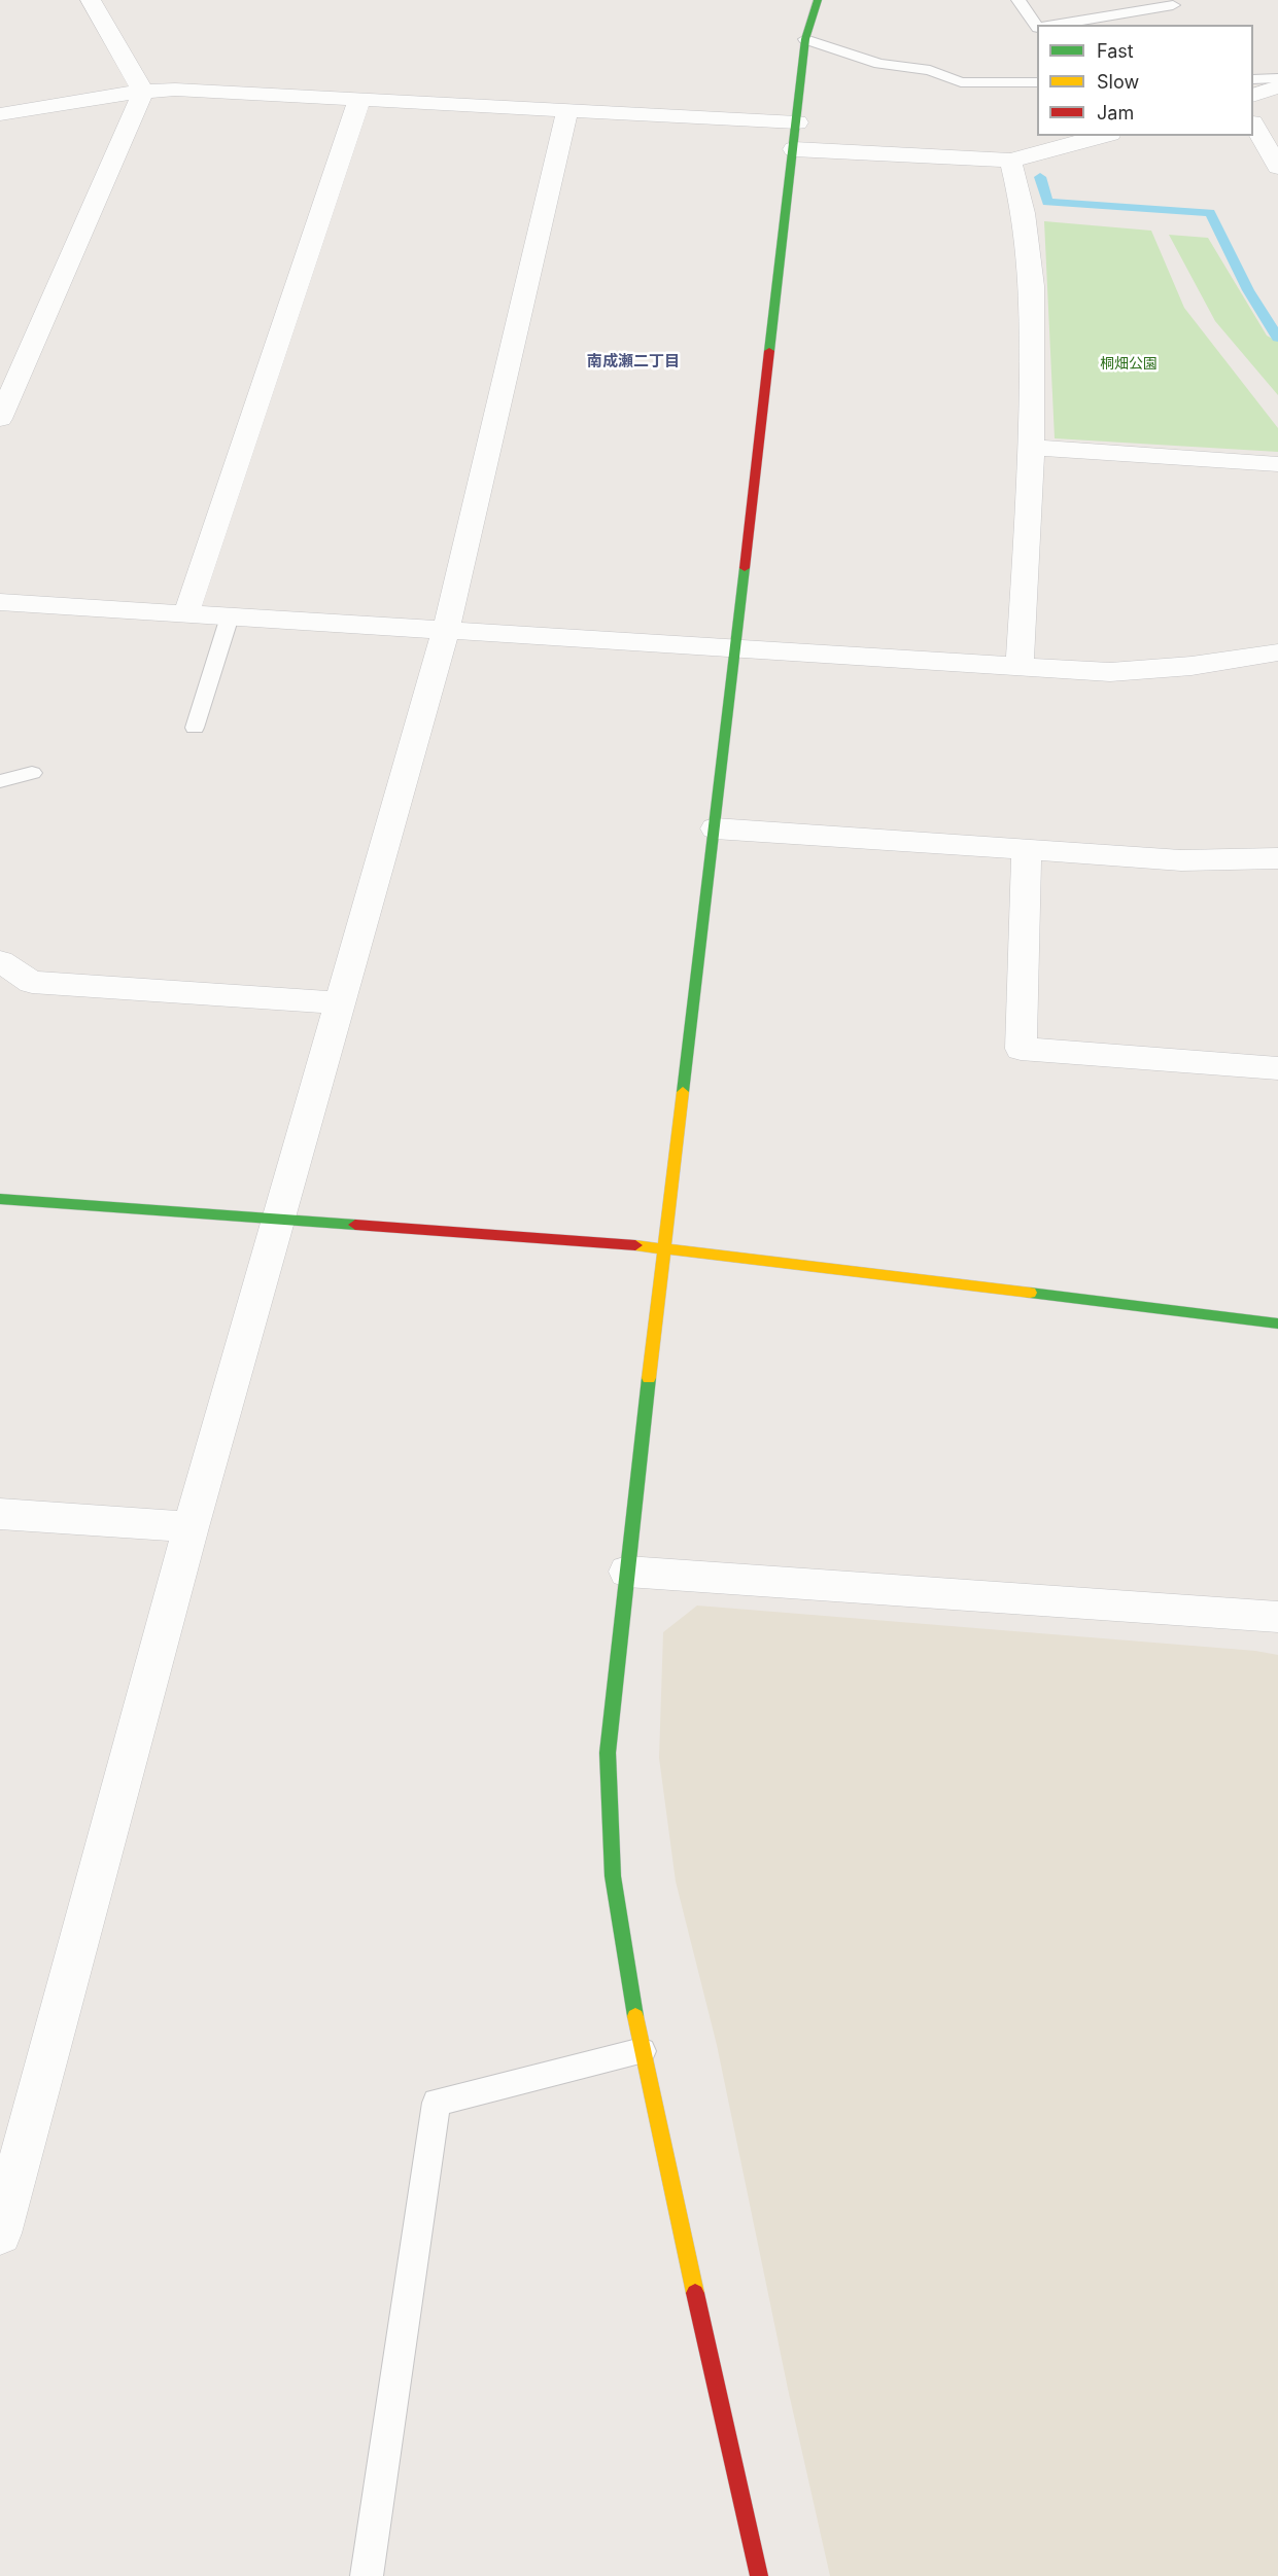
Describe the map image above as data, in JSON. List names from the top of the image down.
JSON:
{
  "districts": ["南成瀬二丁目"],
  "parks": ["桐畑公園"],
  "legend": ["Fast", "Slow", "Jam"]
}
